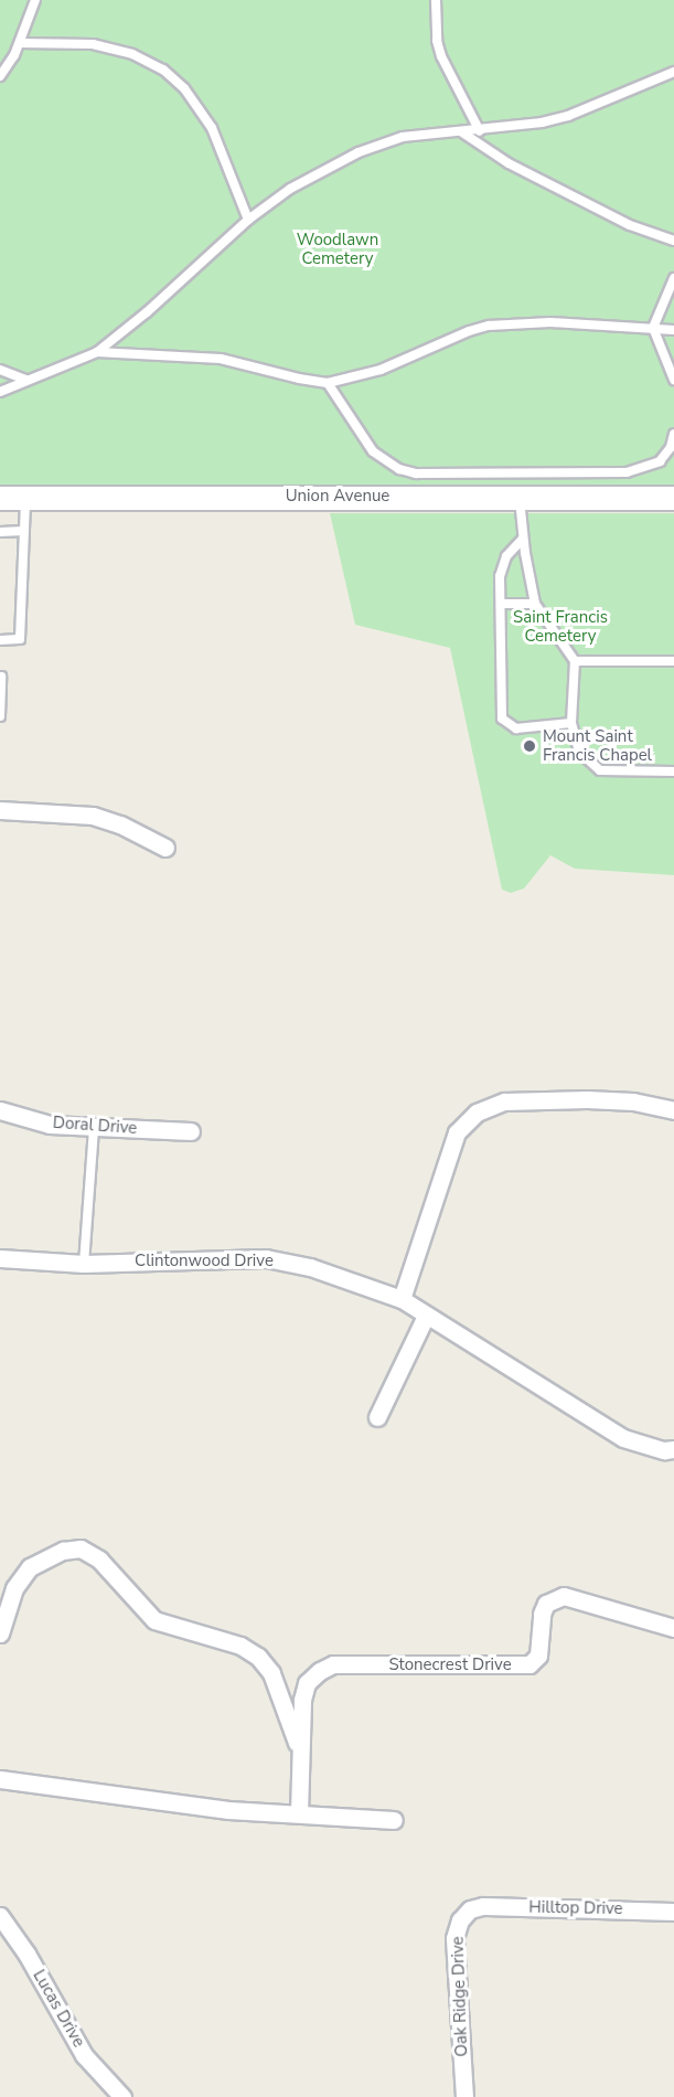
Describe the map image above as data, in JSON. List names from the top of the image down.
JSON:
{
  "streets": {
    "street": [
      "Union Avenue",
      "Doral Drive",
      "Clintonwood Drive",
      "Stonecrest Drive",
      "Hilltop Drive",
      "Oak Ridge Drive",
      "Lucas Drive"
    ]
  },
  "crossings": [
    ["Hilltop Drive", "Oak Ridge Drive"]
  ],
  "parks": ["Woodlawn Cemetery", "Saint Francis Cemetery"],
  "places": ["Mount Saint Francis Chapel"]
}
